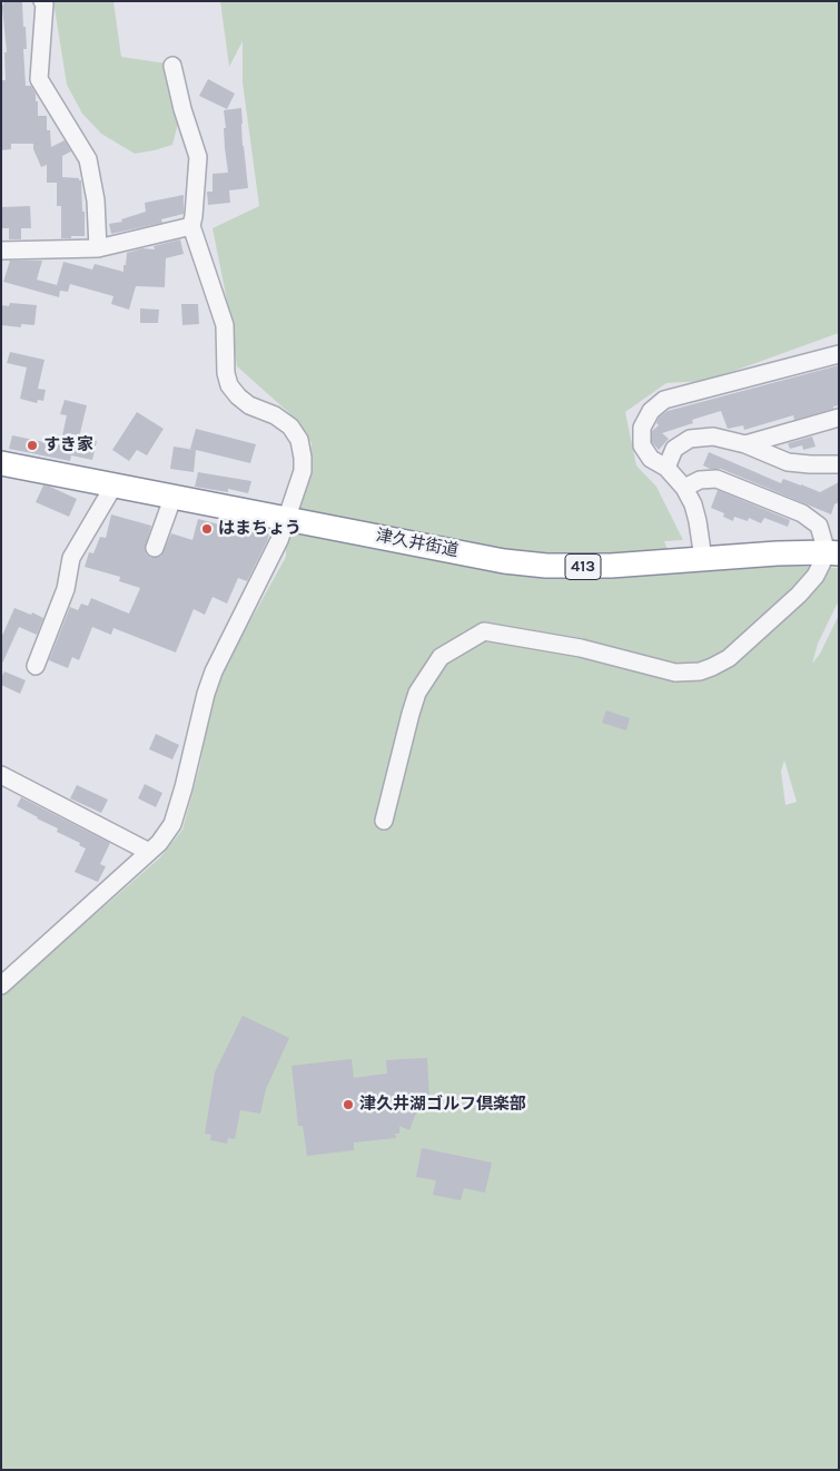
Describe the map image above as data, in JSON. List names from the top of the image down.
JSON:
{
  "streets": {
    "highway": ["津久井街道", "413"]
  },
  "places": ["すき家", "はまちょう", "津久井湖ゴルフ倶楽部"]
}
